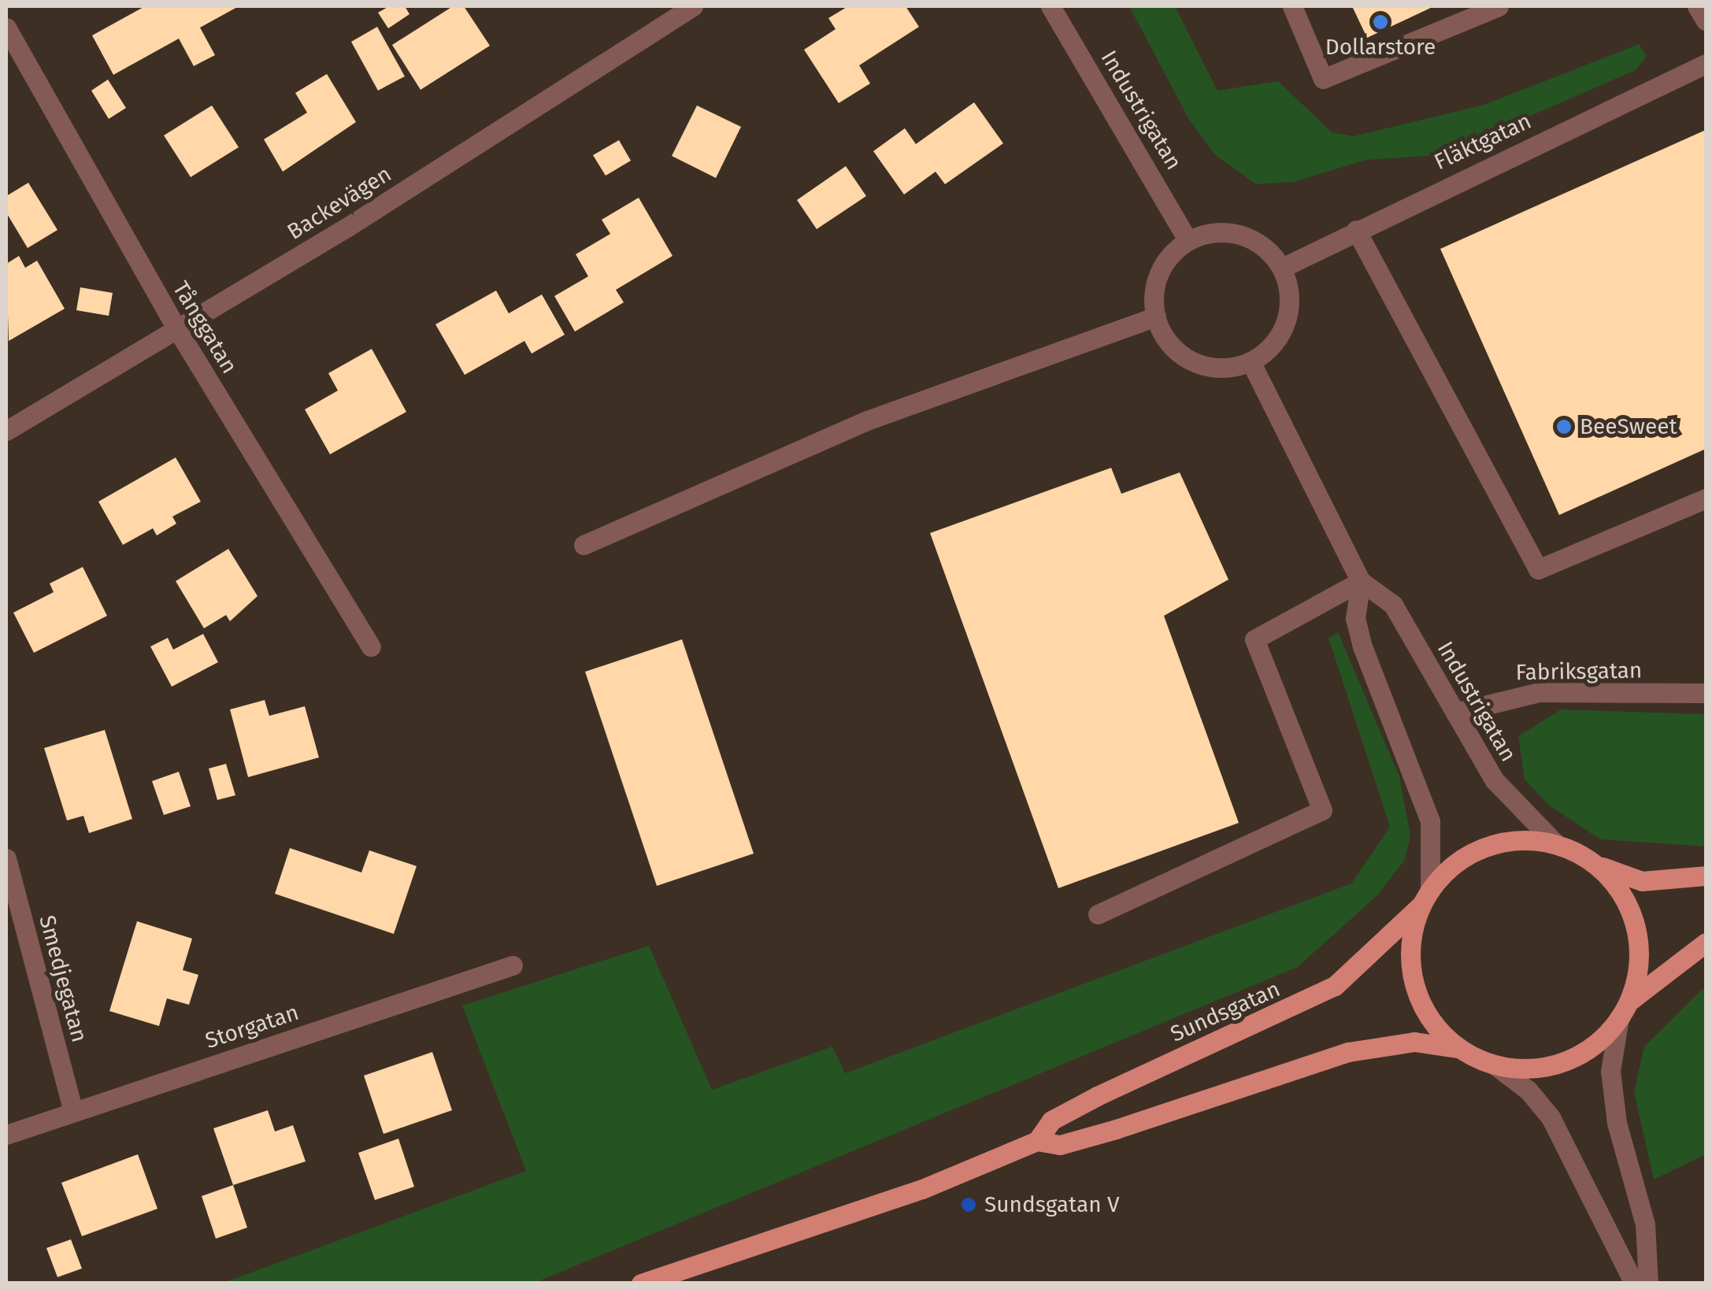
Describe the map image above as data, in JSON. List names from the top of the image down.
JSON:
{
  "streets": {
    "main road": ["Sundsgatan"],
    "street": [
      "Industrigatan",
      "Fläktgatan",
      "Backevägen",
      "Tånggatan",
      "Fabriksgatan",
      "Smedjegatan",
      "Storgatan"
    ]
  },
  "crossings": [
    ["Industrigatan", "Fläktgatan"],
    ["Industrigatan", "Fabriksgatan"],
    ["Industrigatan", "Sundsgatan"],
    ["Backevägen", "Tånggatan"],
    ["Smedjegatan", "Storgatan"]
  ],
  "places": ["Dollarstore", "BeeSweet", "Sundsgatan V"]
}
